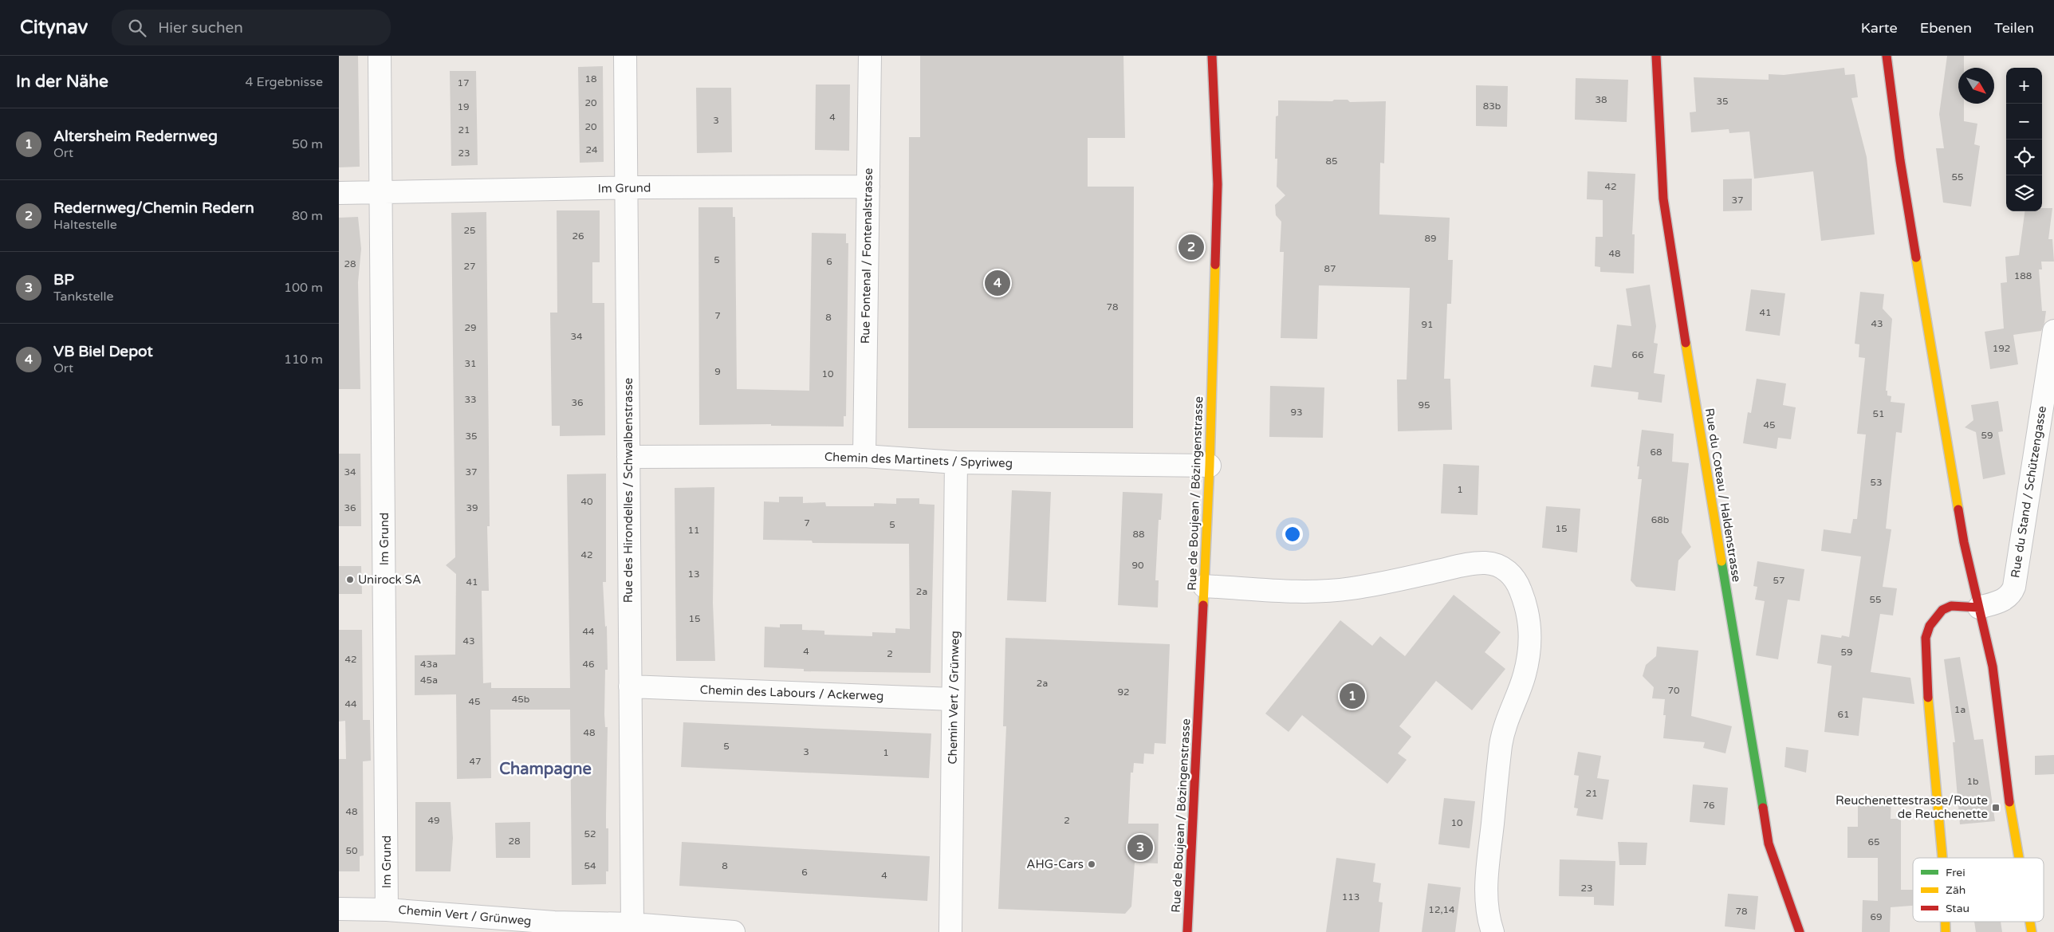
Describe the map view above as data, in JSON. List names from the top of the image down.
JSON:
{
  "streets": {
    "main road": ["Rue de Boujean / Bözingenstrasse", "Rue du Coteau / Haldenstrasse"],
    "street": [
      "Im Grund",
      "Rue Fontenal / Fontenalstrasse",
      "Chemin des Martinets / Spyriweg",
      "Rue des Hirondelles / Schwalbenstrasse",
      "Rue du Stand / Schützengasse",
      "Chemin des Labours / Ackerweg",
      "Chemin Vert / Grünweg"
    ]
  },
  "crossings": [
    ["Im Grund", "Rue Fontenal / Fontenalstrasse"],
    ["Im Grund", "Rue des Hirondelles / Schwalbenstrasse"],
    ["Im Grund", "Chemin Vert / Grünweg"],
    ["Rue Fontenal / Fontenalstrasse", "Chemin des Martinets / Spyriweg"],
    ["Chemin des Martinets / Spyriweg", "Rue des Hirondelles / Schwalbenstrasse"],
    ["Chemin des Martinets / Spyriweg", "Rue de Boujean / Bözingenstrasse"],
    ["Chemin des Martinets / Spyriweg", "Chemin Vert / Grünweg"],
    ["Rue des Hirondelles / Schwalbenstrasse", "Chemin des Labours / Ackerweg"],
    ["Rue des Hirondelles / Schwalbenstrasse", "Chemin Vert / Grünweg"],
    ["Chemin des Labours / Ackerweg", "Chemin Vert / Grünweg"]
  ],
  "districts": ["Champagne"],
  "places": {
    "other": ["Unirock SA", "AHG-Cars"],
    "transit": ["Reuchenettestrasse/Route de Reuchenette"]
  },
  "house_numbers": [
    "18",
    "17",
    "38",
    "35",
    "20",
    "83b",
    "19",
    "4",
    "3",
    "20",
    "21",
    "24",
    "23",
    "85",
    "55",
    "42",
    "37",
    "25",
    "26",
    "89",
    "48",
    "5",
    "6",
    "28",
    "27",
    "87",
    "188",
    "78",
    "41",
    "7",
    "8",
    "43",
    "91",
    "29",
    "34",
    "192",
    "66",
    "31",
    "9",
    "10",
    "33",
    "36",
    "95",
    "93",
    "51",
    "45",
    "59",
    "35",
    "68",
    "34",
    "37",
    "53",
    "1",
    "40",
    "36",
    "39",
    "68b",
    "7",
    "5",
    "15",
    "11",
    "88",
    "42",
    "90",
    "13",
    "57",
    "41",
    "2a",
    "55",
    "15",
    "44",
    "43",
    "4",
    "59",
    "2",
    "42",
    "43a",
    "46",
    "45a",
    "2a",
    "70",
    "92",
    "45b",
    "45",
    "44",
    "1a",
    "61",
    "48",
    "5",
    "3",
    "1",
    "47",
    "1b",
    "21",
    "76",
    "48",
    "49",
    "2",
    "10",
    "52",
    "28",
    "65",
    "50",
    "54",
    "8",
    "6",
    "4",
    "23",
    "113",
    "12,14",
    "78",
    "69"
  ],
  "legend": ["Frei", "Zäh", "Stau"],
  "north": "bottom right",
  "page": {
    "header": "Citynav",
    "search": "Hier suchen",
    "nav": ["Karte", "Ebenen", "Teilen"],
    "heading": ["In der Nähe", "4 Ergebnisse"],
    "map_buttons": ["+", "−"],
    "list": [
      {
        "mark": "1",
        "name": "Altersheim Redernweg",
        "note": "Ort",
        "value": "50 m"
      },
      {
        "mark": "2",
        "name": "Redernweg/Chemin Redern",
        "note": "Haltestelle",
        "value": "80 m"
      },
      {
        "mark": "3",
        "name": "BP",
        "note": "Tankstelle",
        "value": "100 m"
      },
      {
        "mark": "4",
        "name": "VB Biel Depot",
        "note": "Ort",
        "value": "110 m"
      }
    ],
    "pins": [
      "2",
      "4",
      "1",
      "3"
    ]
  }
}
